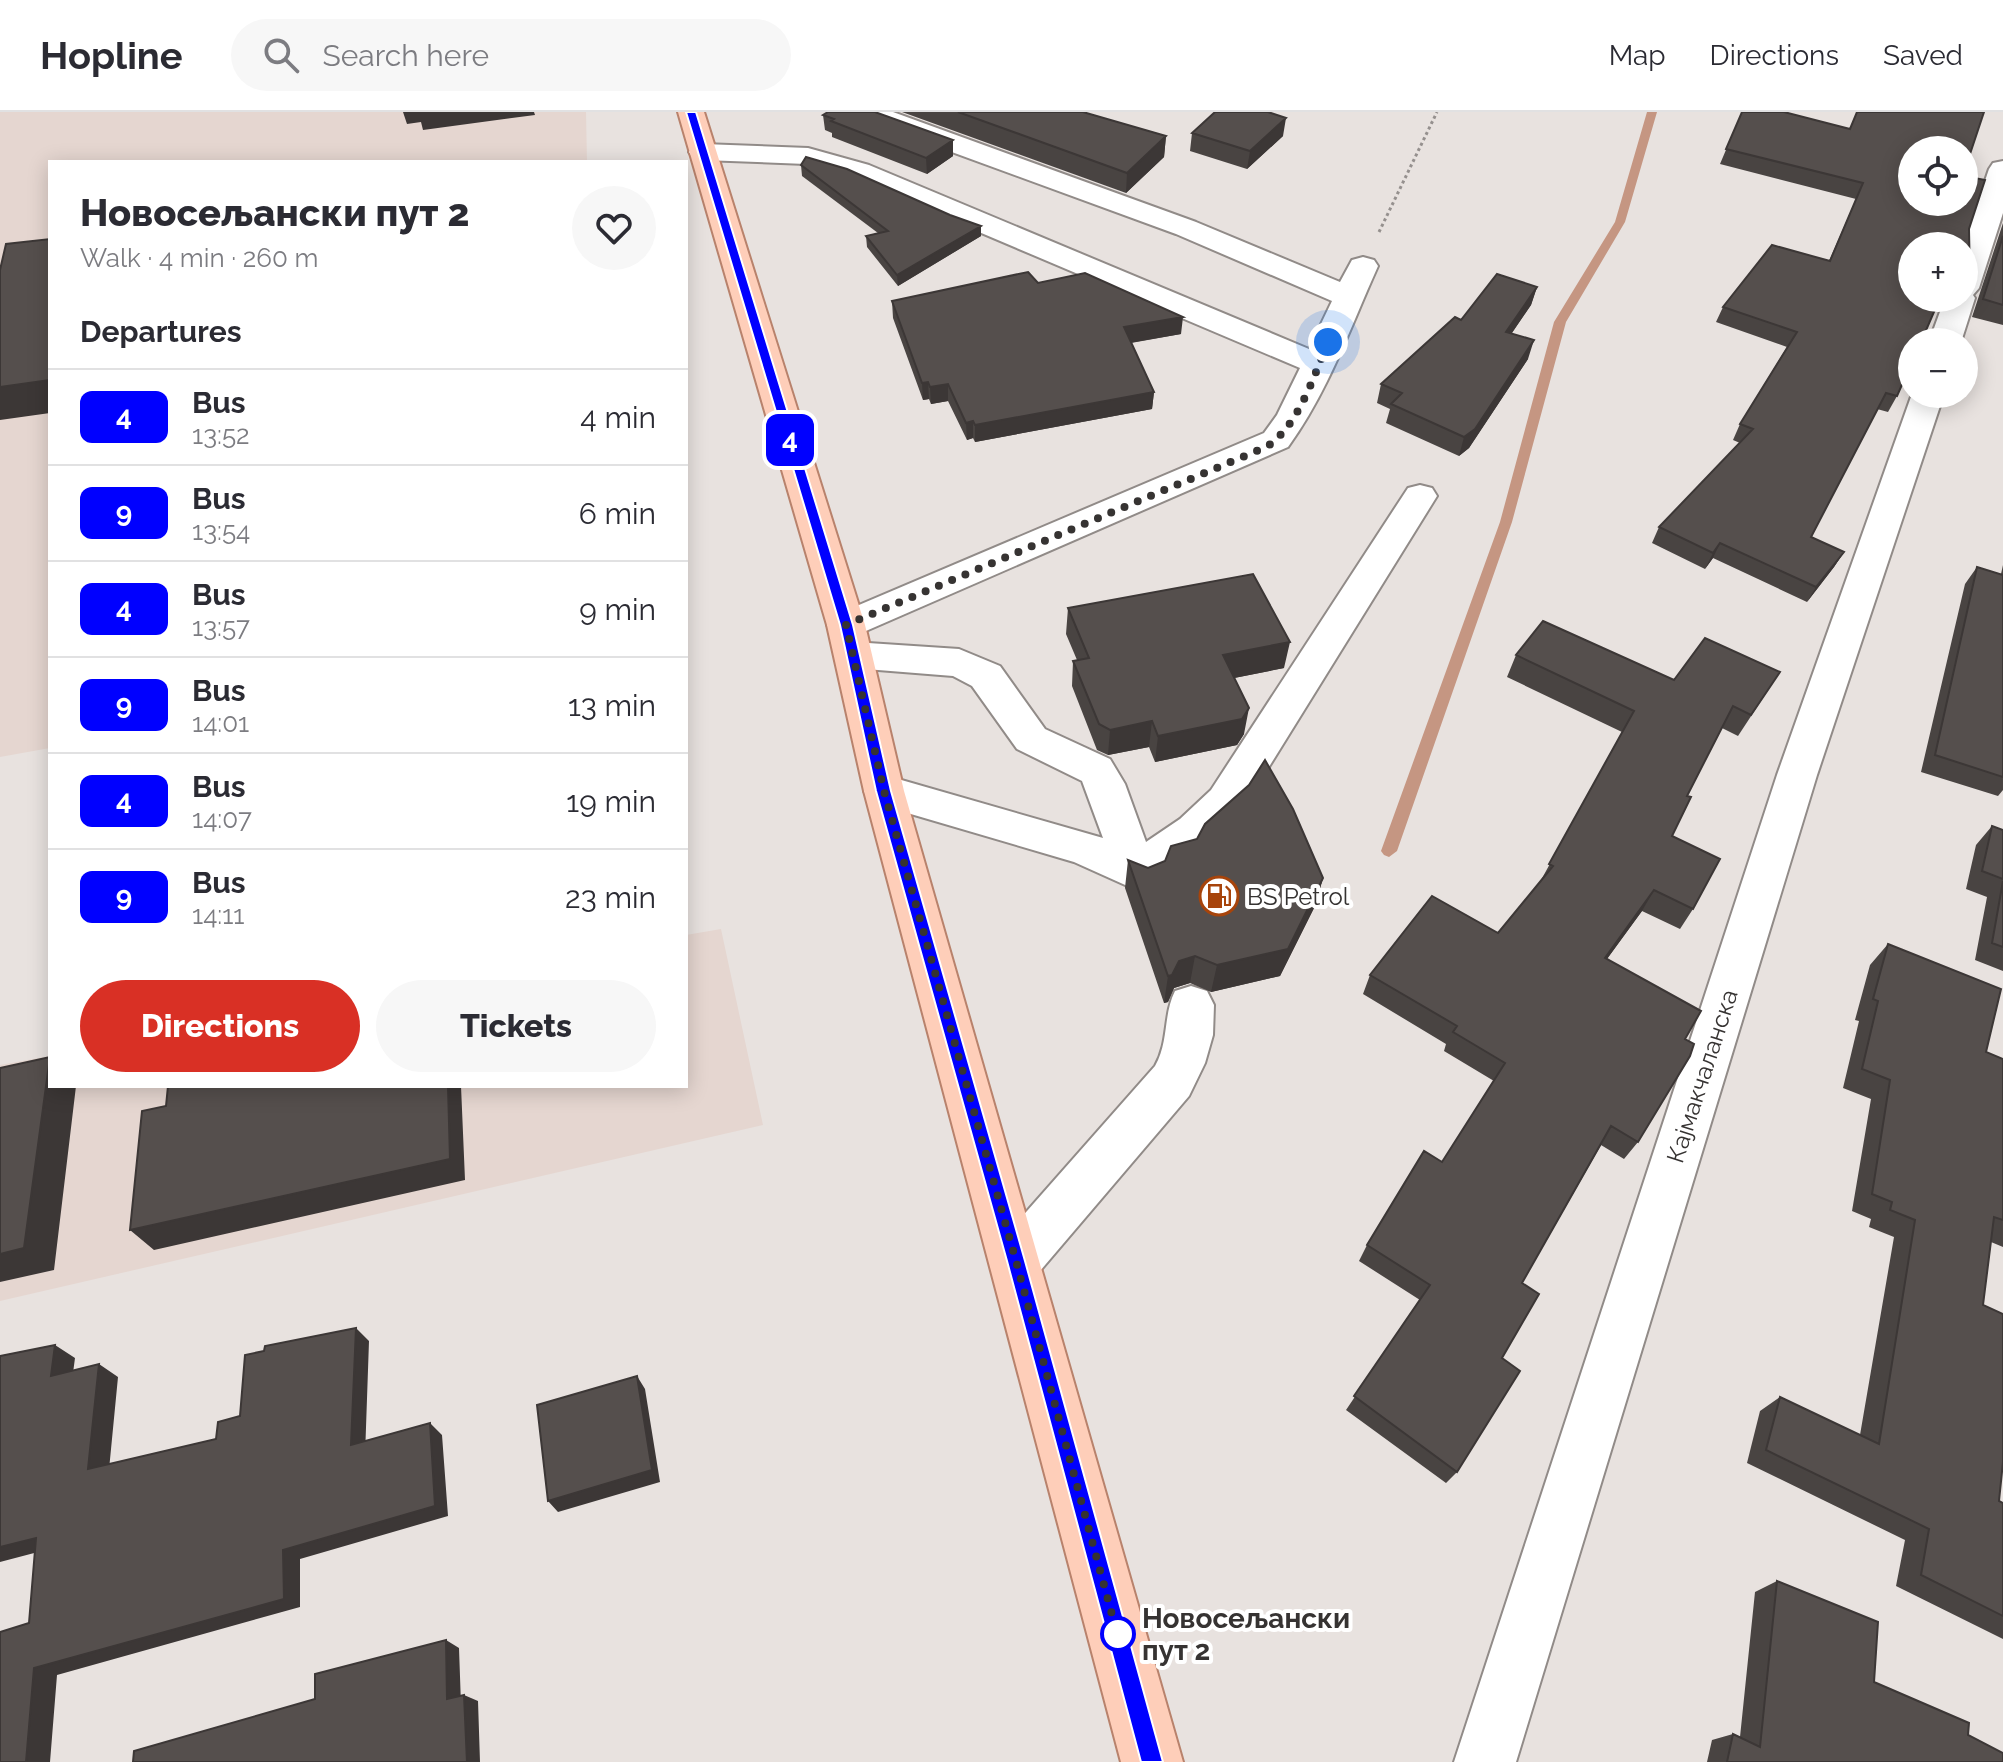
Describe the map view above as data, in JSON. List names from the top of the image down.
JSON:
{
  "streets": {
    "street": ["Кајмакчаланска"]
  },
  "places": {
    "fuel station": ["BS Petrol"],
    "other": ["Новосељански пут 2"]
  },
  "lines": ["bus line 4"],
  "page": {
    "header": "Hopline",
    "search": "Search here",
    "nav": ["Map", "Directions", "Saved"],
    "on_map": "4",
    "map_buttons": ["+", "−"],
    "heading": [
      ["Новосељански пут 2", "Walk · 4 min · 260 m"],
      "Departures"
    ],
    "list": [
      {
        "mark": "4",
        "name": "Bus",
        "note": "13:52",
        "value": "4 min"
      },
      {
        "mark": "9",
        "name": "Bus",
        "note": "13:54",
        "value": "6 min"
      },
      {
        "mark": "4",
        "name": "Bus",
        "note": "13:57",
        "value": "9 min"
      },
      {
        "mark": "9",
        "name": "Bus",
        "note": "14:01",
        "value": "13 min"
      },
      {
        "mark": "4",
        "name": "Bus",
        "note": "14:07",
        "value": "19 min"
      },
      {
        "mark": "9",
        "name": "Bus",
        "note": "14:11",
        "value": "23 min"
      }
    ],
    "buttons": ["Directions", "Tickets"]
  }
}
